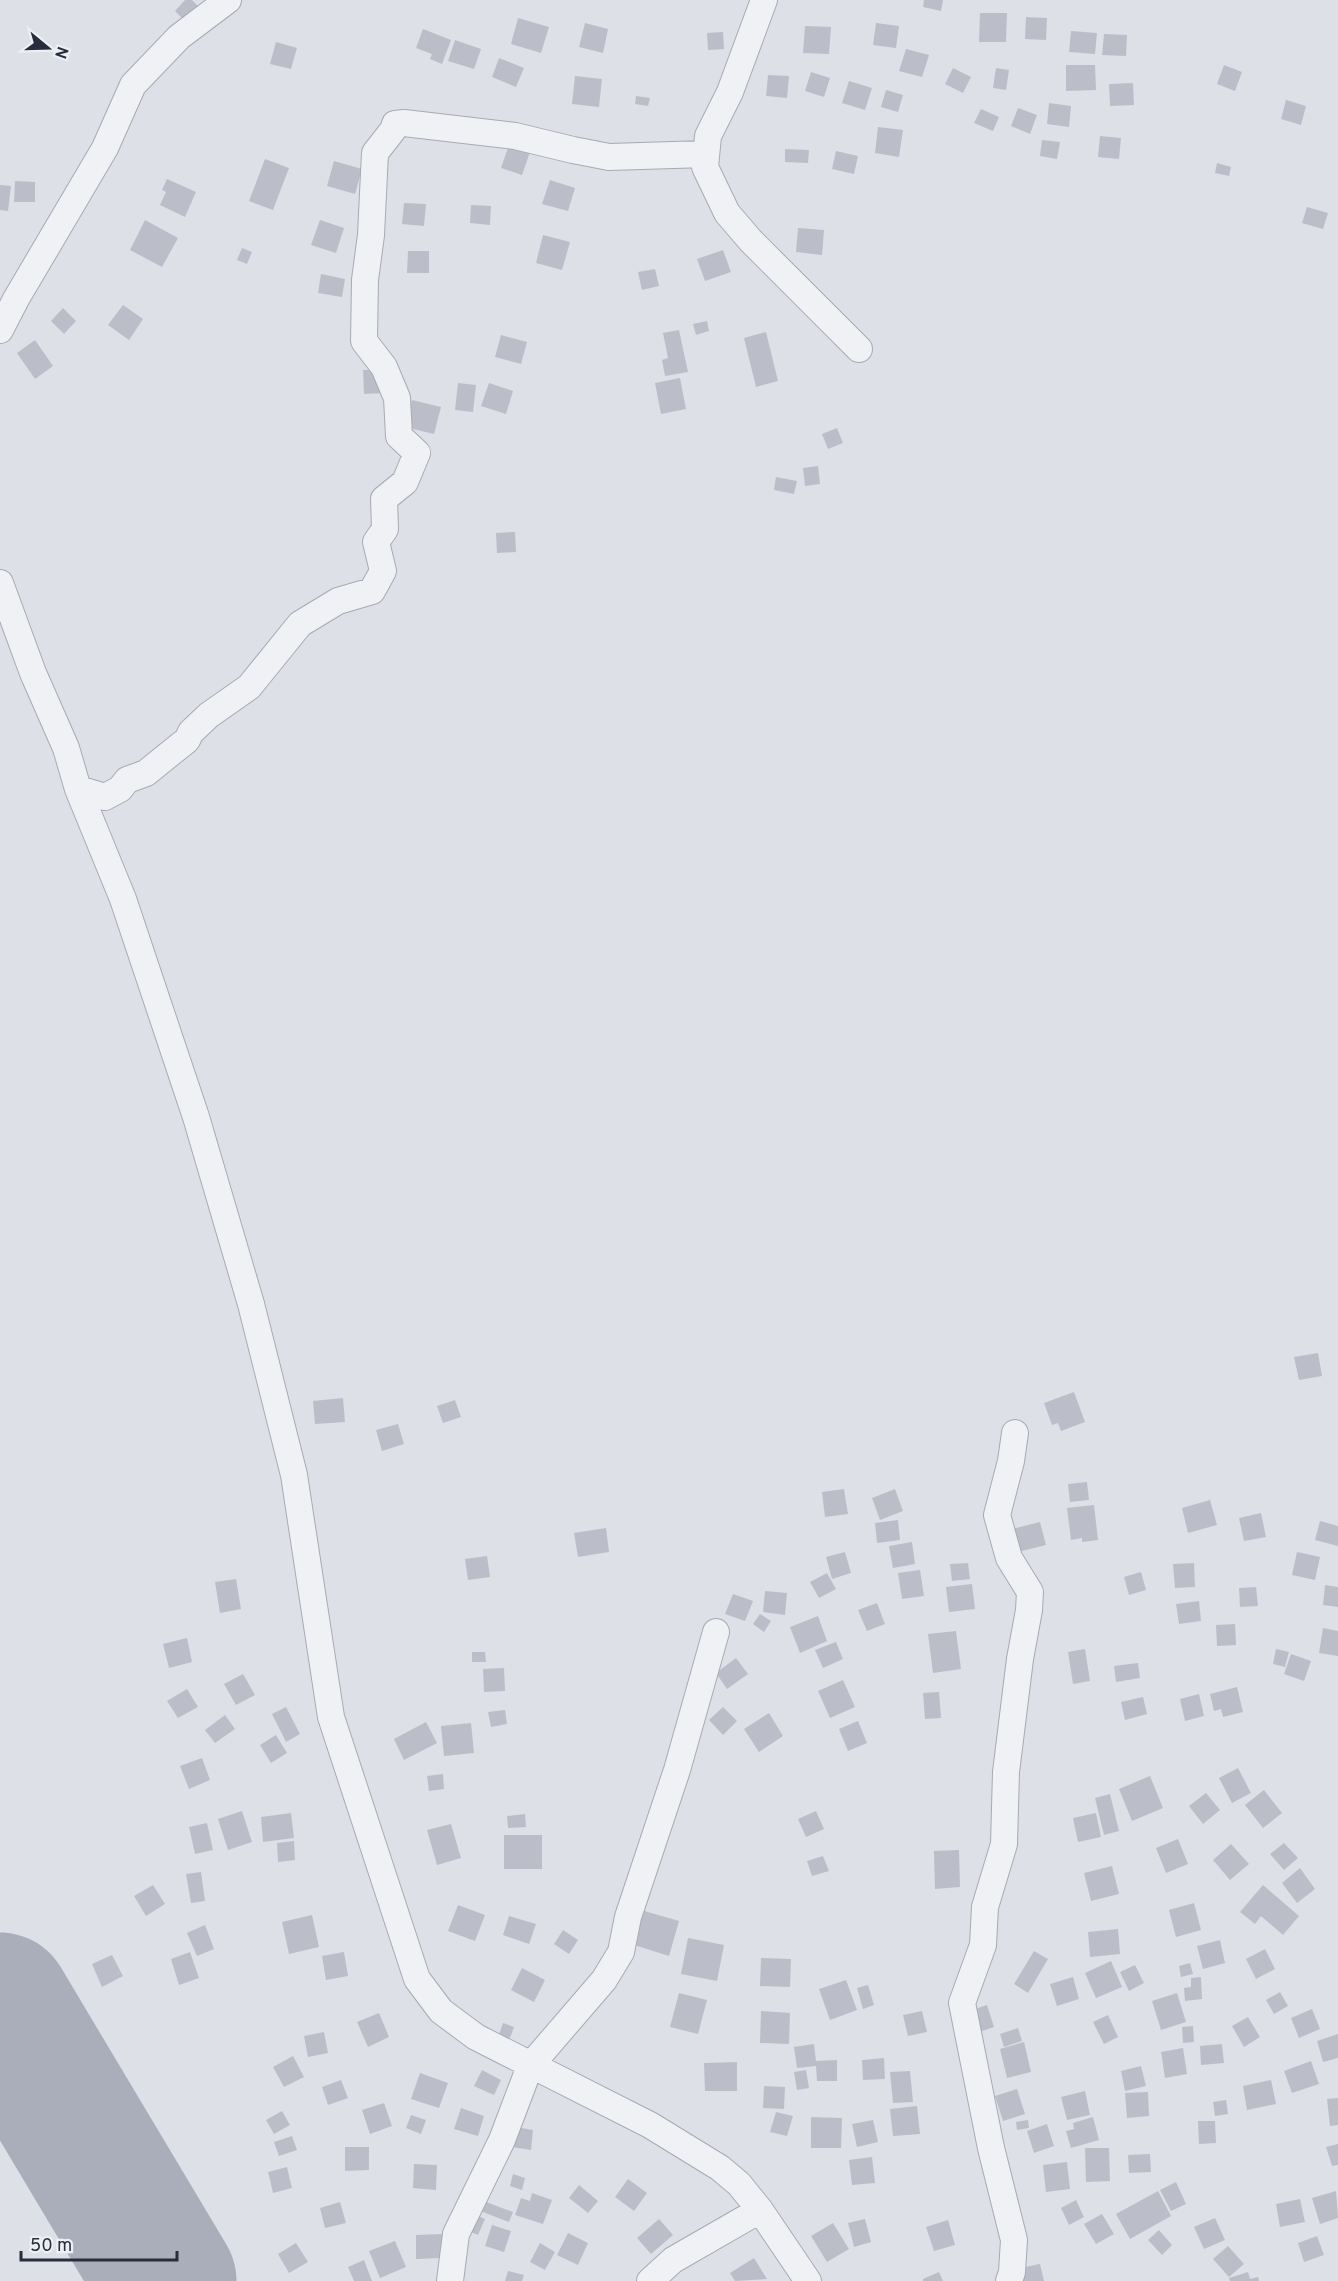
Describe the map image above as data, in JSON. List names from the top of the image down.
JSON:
{
  "scale_bar": "50 m",
  "north": "right"
}
